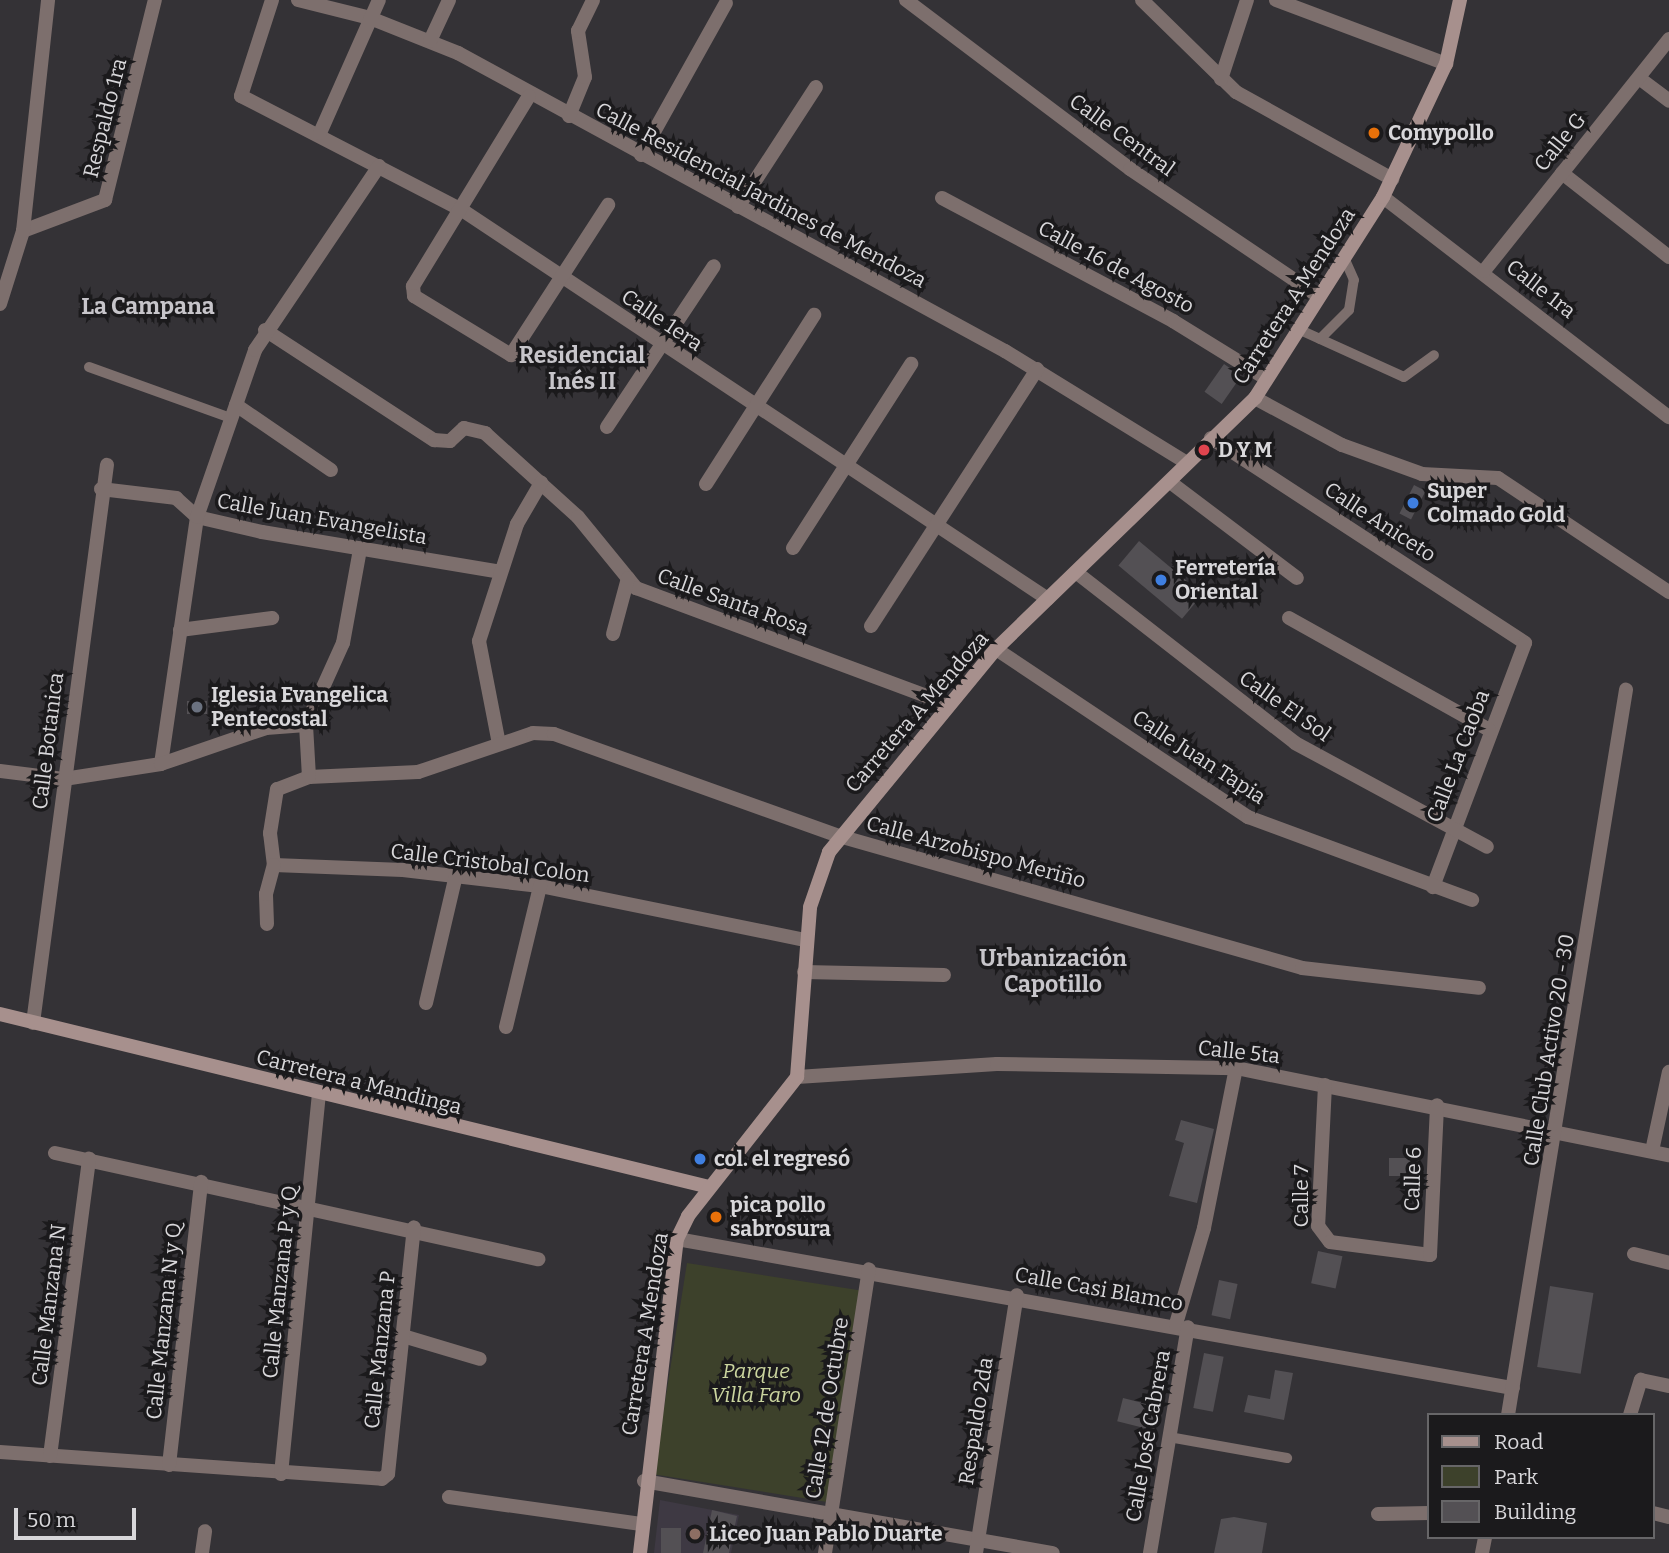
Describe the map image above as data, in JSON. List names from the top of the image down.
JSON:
{
  "streets": {
    "street": [
      "Respaldo 1ra",
      "Calle Central",
      "Calle G",
      "Calle Residencial Jardines de Mendoza",
      "Calle 16 de Agosto",
      "Calle 1ra",
      "Carretera A Mendoza",
      "Calle 1era",
      "Calle Juan Evangelista",
      "Calle Aniceto",
      "Calle Santa Rosa",
      "Calle El Sol",
      "Calle Botanica",
      "Calle La Caoba",
      "Calle Juan Tapia",
      "Calle Arzobispo Meriño",
      "Calle Cristobal Colon",
      "Calle Club Activo 20 - 30",
      "Calle 5ta",
      "Carretera a Mandinga",
      "Calle 6",
      "Calle 7",
      "Calle Manzana P y Q",
      "Calle Casi Blamco",
      "Calle Manzana N",
      "Calle Manzana N y Q",
      "Calle Manzana P",
      "Calle 12 de Octubre",
      "Respaldo 2da",
      "Calle José Cabrera"
    ]
  },
  "crossings": [
    ["Calle Central", "Carretera A Mendoza"],
    ["Calle G", "Calle 1ra"],
    ["Calle Residencial Jardines de Mendoza", "Carretera A Mendoza"],
    ["Calle 16 de Agosto", "Carretera A Mendoza"],
    ["Calle 1ra", "Carretera A Mendoza"],
    ["Carretera A Mendoza", "Calle 1era"],
    ["Carretera A Mendoza", "Calle Aniceto"],
    ["Carretera A Mendoza", "Calle Santa Rosa"],
    ["Carretera A Mendoza", "Calle El Sol"],
    ["Carretera A Mendoza", "Calle Juan Tapia"],
    ["Carretera A Mendoza", "Calle Arzobispo Meriño"],
    ["Carretera A Mendoza", "Calle Cristobal Colon"],
    ["Carretera A Mendoza", "Calle 5ta"],
    ["Carretera A Mendoza", "Carretera a Mandinga"],
    ["Carretera A Mendoza", "Calle Casi Blamco"],
    ["Calle Juan Evangelista", "Calle Botanica"],
    ["Calle Aniceto", "Calle La Caoba"],
    ["Calle El Sol", "Calle La Caoba"],
    ["Calle Botanica", "Carretera a Mandinga"],
    ["Calle La Caoba", "Calle Juan Tapia"],
    ["Calle Club Activo 20 - 30", "Calle 5ta"],
    ["Calle Club Activo 20 - 30", "Calle Casi Blamco"],
    ["Calle 5ta", "Calle 6"],
    ["Calle 5ta", "Calle 7"],
    ["Calle 5ta", "Calle José Cabrera"],
    ["Carretera a Mandinga", "Calle Manzana P y Q"],
    ["Calle 6", "Calle 7"],
    ["Calle Manzana P y Q", "Calle Manzana P"],
    ["Calle Casi Blamco", "Calle 12 de Octubre"],
    ["Calle Casi Blamco", "Respaldo 2da"],
    ["Calle Casi Blamco", "Calle José Cabrera"]
  ],
  "districts": ["La Campana", "Residencial Inés II", "Urbanización Capotillo"],
  "parks": ["Parque Villa Faro"],
  "places": [
    "Comypollo",
    "D Y M",
    "Super Colmado Gold",
    "Ferretería Oriental",
    "Iglesia Evangelica Pentecostal",
    "col. el regresó",
    "pica pollo sabrosura",
    "Liceo Juan Pablo Duarte"
  ],
  "legend": ["Road", "Park", "Building"],
  "scale_bar": "50 m"
}
